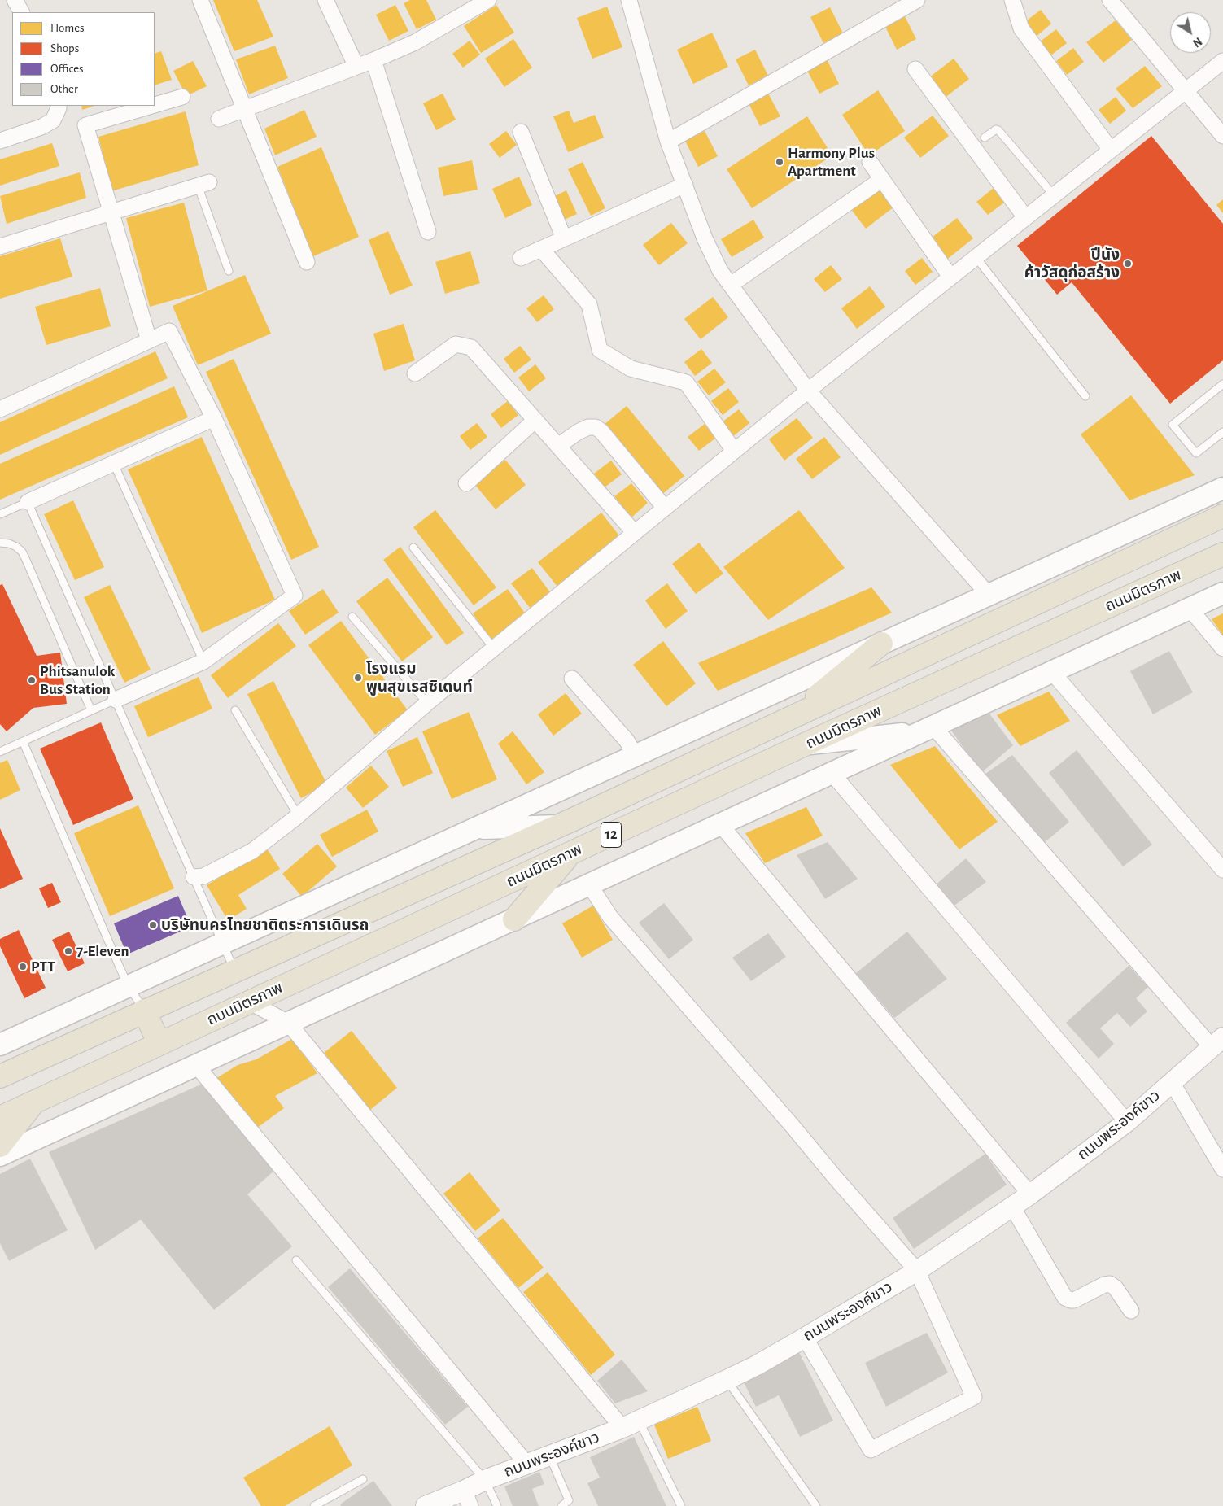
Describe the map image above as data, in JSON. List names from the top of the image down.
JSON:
{
  "streets": {
    "main road": ["ถนนมิตรภาพ", "12"],
    "street": ["ถนนพระองค์ขาว"]
  },
  "places": [
    "Harmony Plus Apartment",
    "ปีนัง ค้าวัสดุก่อสร้าง",
    "โรงแรม พูนสุขเรสซิเดนท์",
    "Phitsanulok Bus Station",
    "บริษัทนครไทยชาติตระการเดินรถ",
    "7-Eleven",
    "PTT"
  ],
  "legend": [
    "Homes",
    "Shops",
    "Offices",
    "Other"
  ],
  "north": "bottom right"
}
